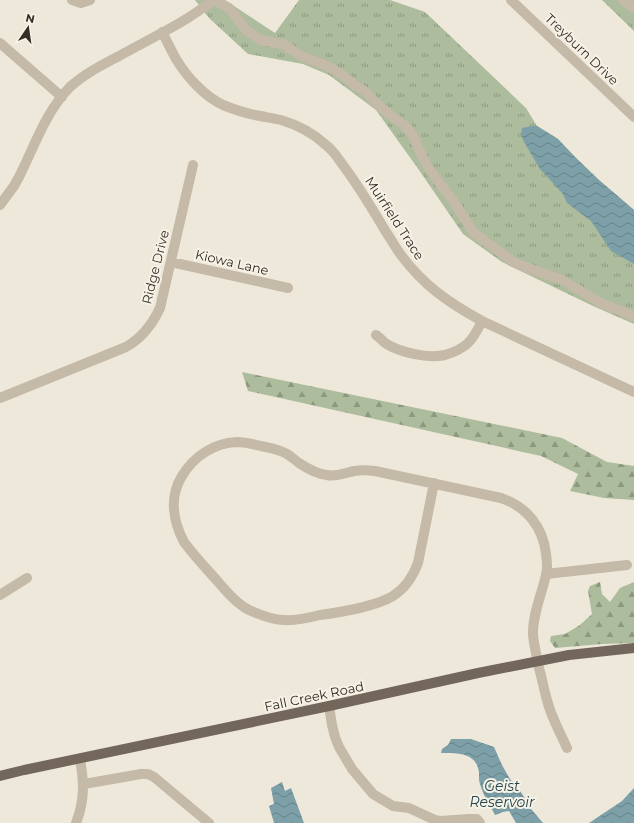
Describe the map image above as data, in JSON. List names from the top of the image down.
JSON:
{
  "streets": {
    "main road": ["Fall Creek Road"],
    "street": [
      "Treyburn Drive",
      "Muirfield Trace",
      "Kiowa Lane",
      "Ridge Drive"
    ]
  },
  "crossings": [
    ["Kiowa Lane", "Ridge Drive"]
  ],
  "water": ["Geist Reservoir"],
  "north": "top"
}
